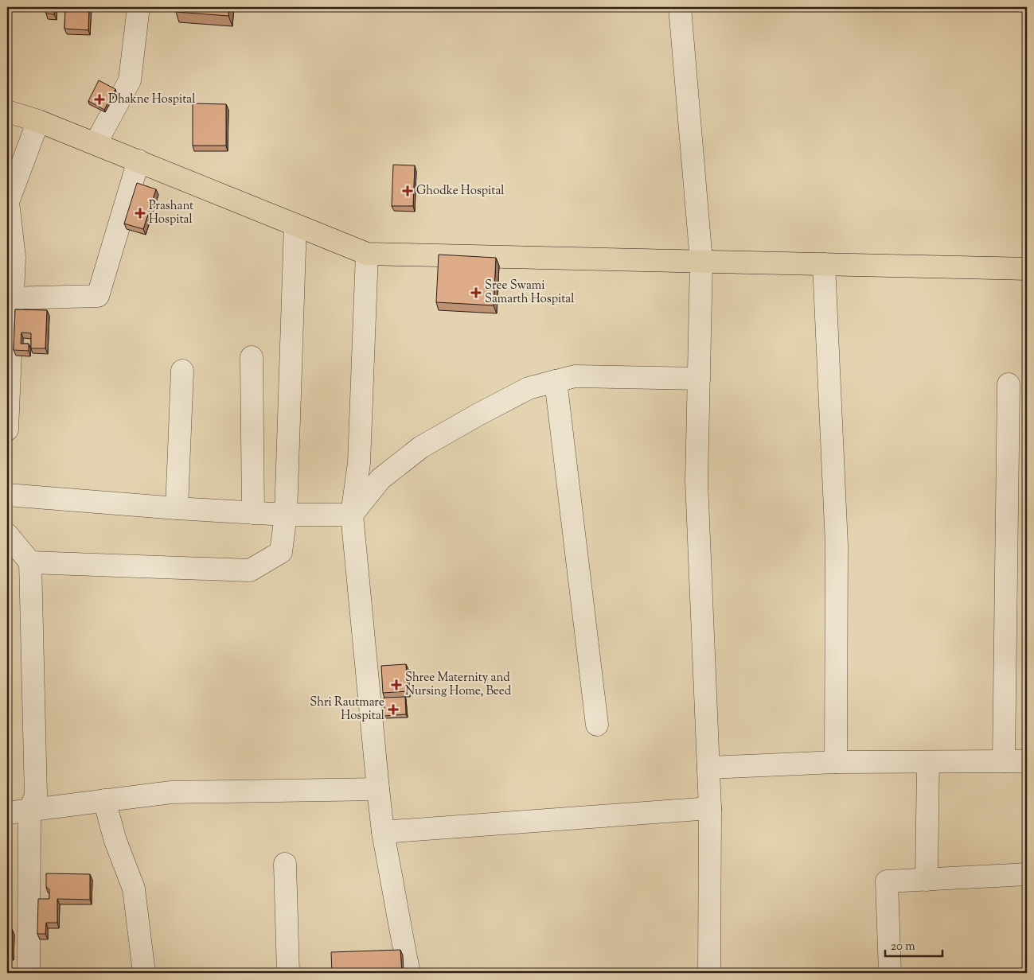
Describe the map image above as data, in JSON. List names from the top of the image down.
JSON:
{
  "places": {
    "health": [
      "Dhakne Hospital",
      "Ghodke Hospital",
      "Prashant Hospital",
      "Sree Swami Samarth Hospital",
      "Shree Maternity and Nursing Home, Beed",
      "Shri Rautmare Hospital"
    ]
  },
  "scale_bar": "20 m"
}
